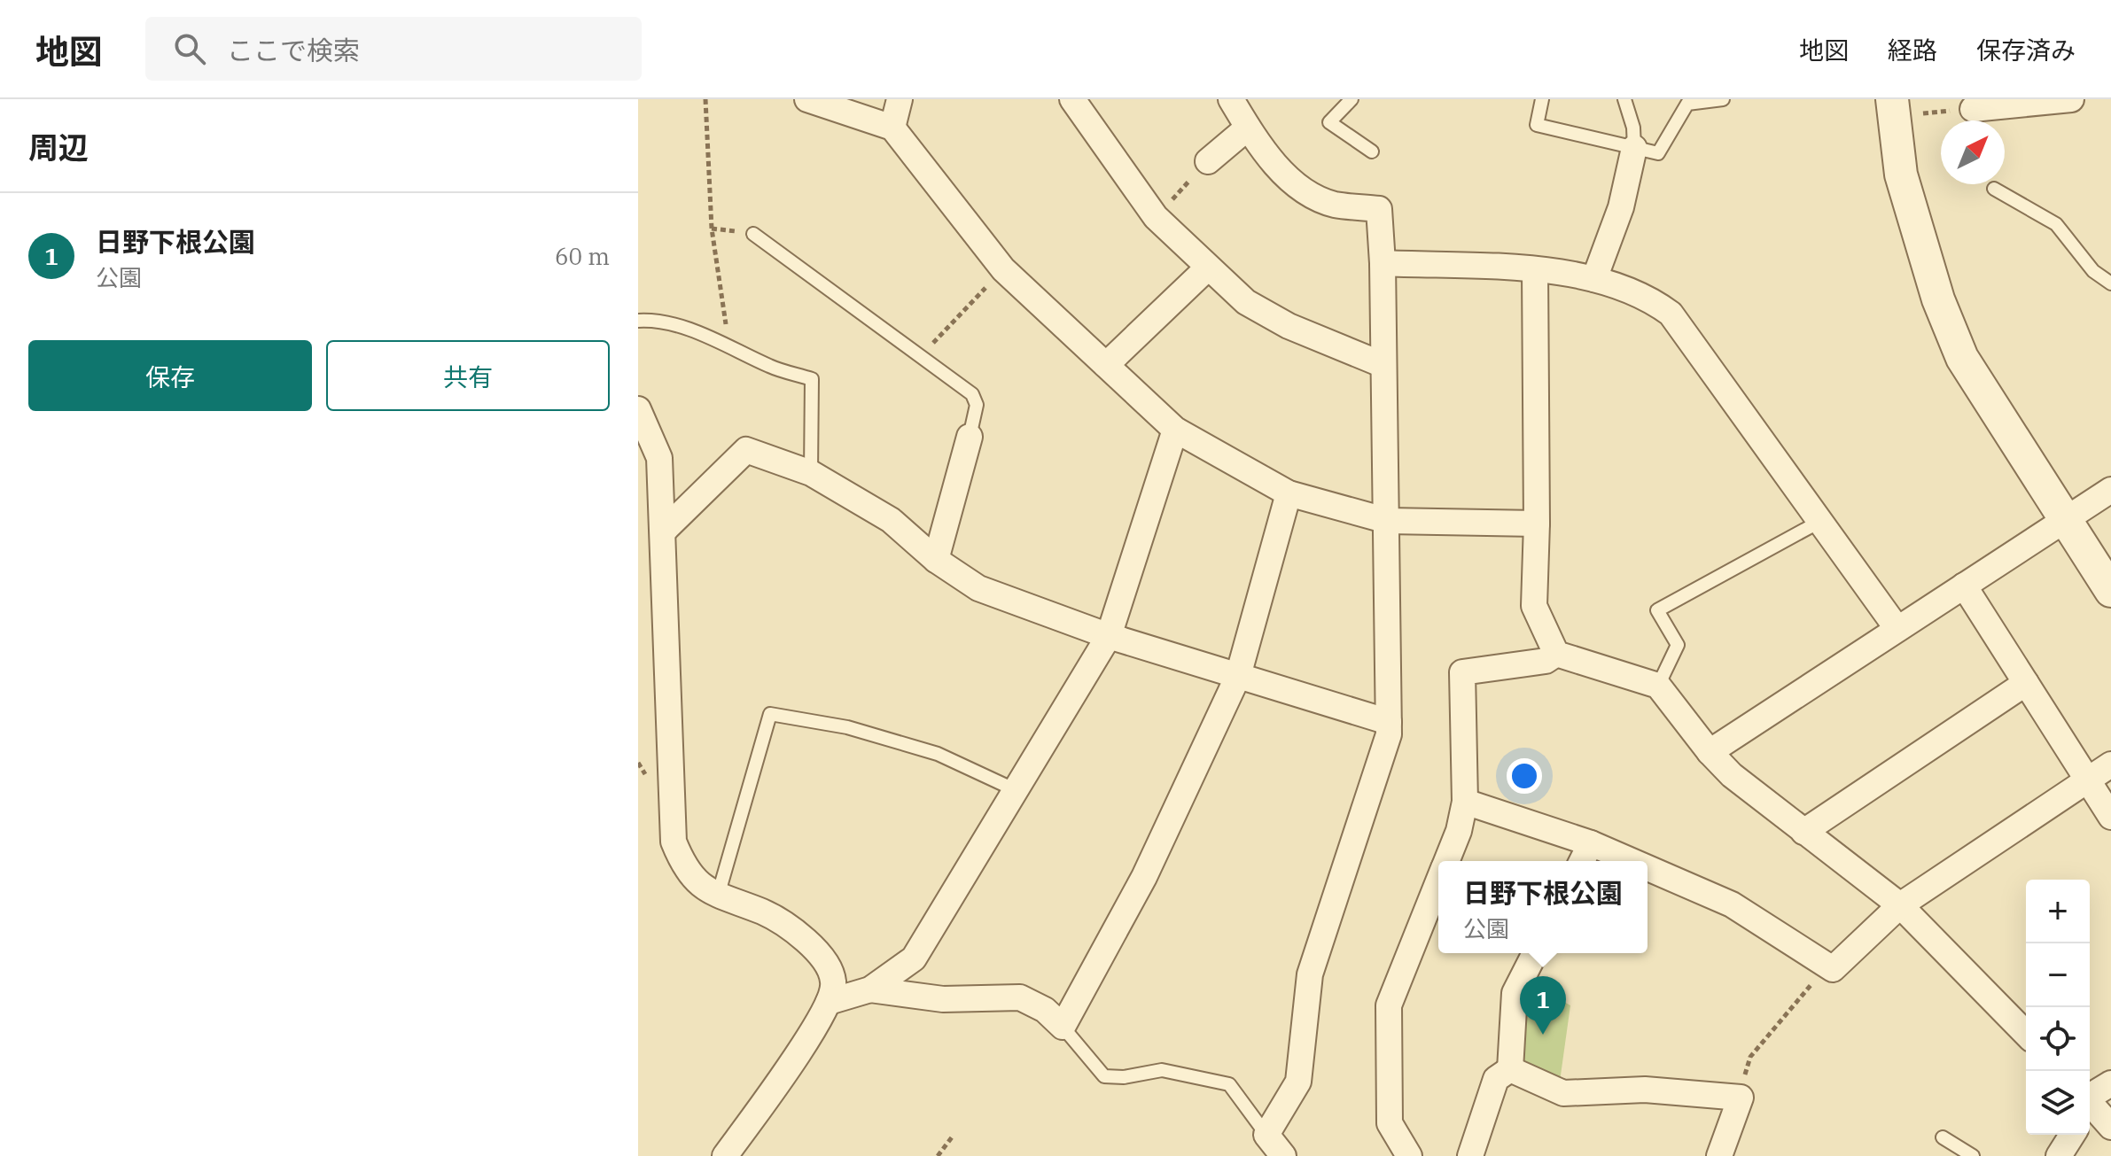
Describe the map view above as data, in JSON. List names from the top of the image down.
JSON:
{
  "north": "top right",
  "page": {
    "header": "地図",
    "search": "ここで検索",
    "nav": ["地図", "経路", "保存済み"],
    "heading": "周辺",
    "list": [
      {
        "mark": "1",
        "name": "日野下根公園",
        "note": "公園",
        "value": "60 m"
      }
    ],
    "buttons": ["保存", "共有"],
    "popup": ["日野下根公園", "公園"],
    "map_buttons": ["+", "−"],
    "pins": "1"
  }
}
